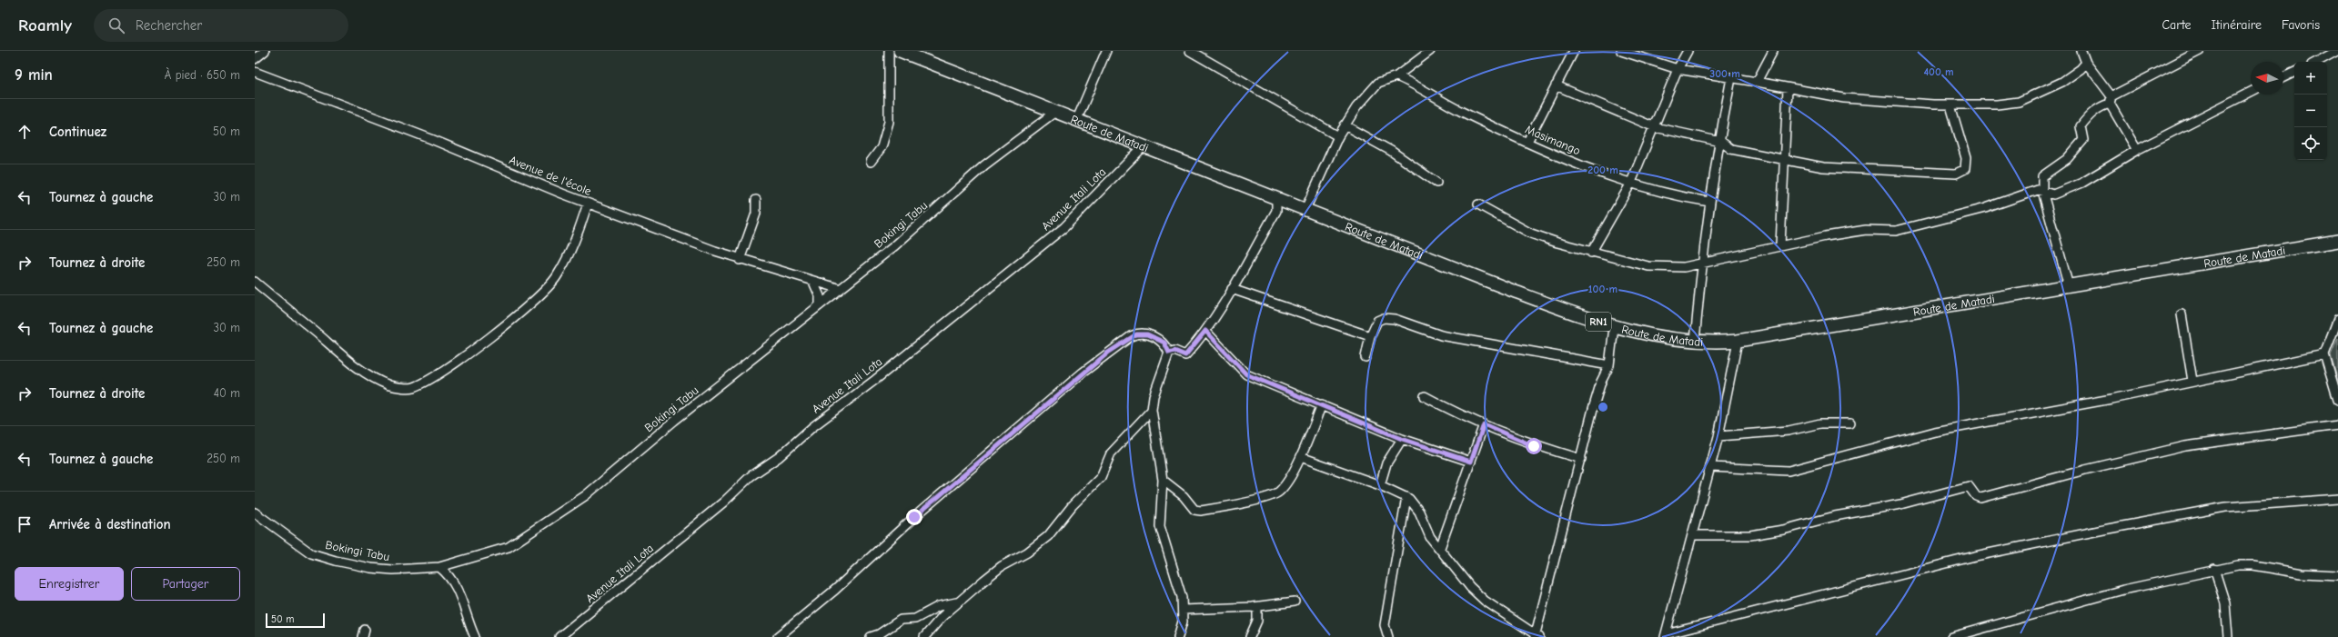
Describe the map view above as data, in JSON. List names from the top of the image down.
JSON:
{
  "streets": {
    "highway": ["Route de Matadi", "RN1"],
    "street": [
      "Masimango",
      "Avenue de l'école",
      "Avenue Itali Lota",
      "Bokingi Tabu"
    ]
  },
  "crossings": [
    ["Route de Matadi", "Avenue Itali Lota"],
    ["Route de Matadi", "Bokingi Tabu"],
    ["Avenue de l'école", "Bokingi Tabu"]
  ],
  "scale_bar": "50 m",
  "north": "left",
  "page": {
    "header": "Roamly",
    "search": "Rechercher",
    "nav": ["Carte", "Itinéraire", "Favoris"],
    "heading": ["9 min", "À pied · 650 m"],
    "map_buttons": ["+", "−"],
    "list": [
      ["Continuez", "50 m"],
      ["Tournez à gauche", "30 m"],
      ["Tournez à droite", "250 m"],
      ["Tournez à gauche", "30 m"],
      ["Tournez à droite", "40 m"],
      ["Tournez à gauche", "250 m"],
      "Arrivée à destination"
    ],
    "buttons": ["Enregistrer", "Partager"],
    "scale": "50 m"
  },
  "rings": [
    "400 m",
    "300 m",
    "200 m",
    "100 m"
  ]
}
